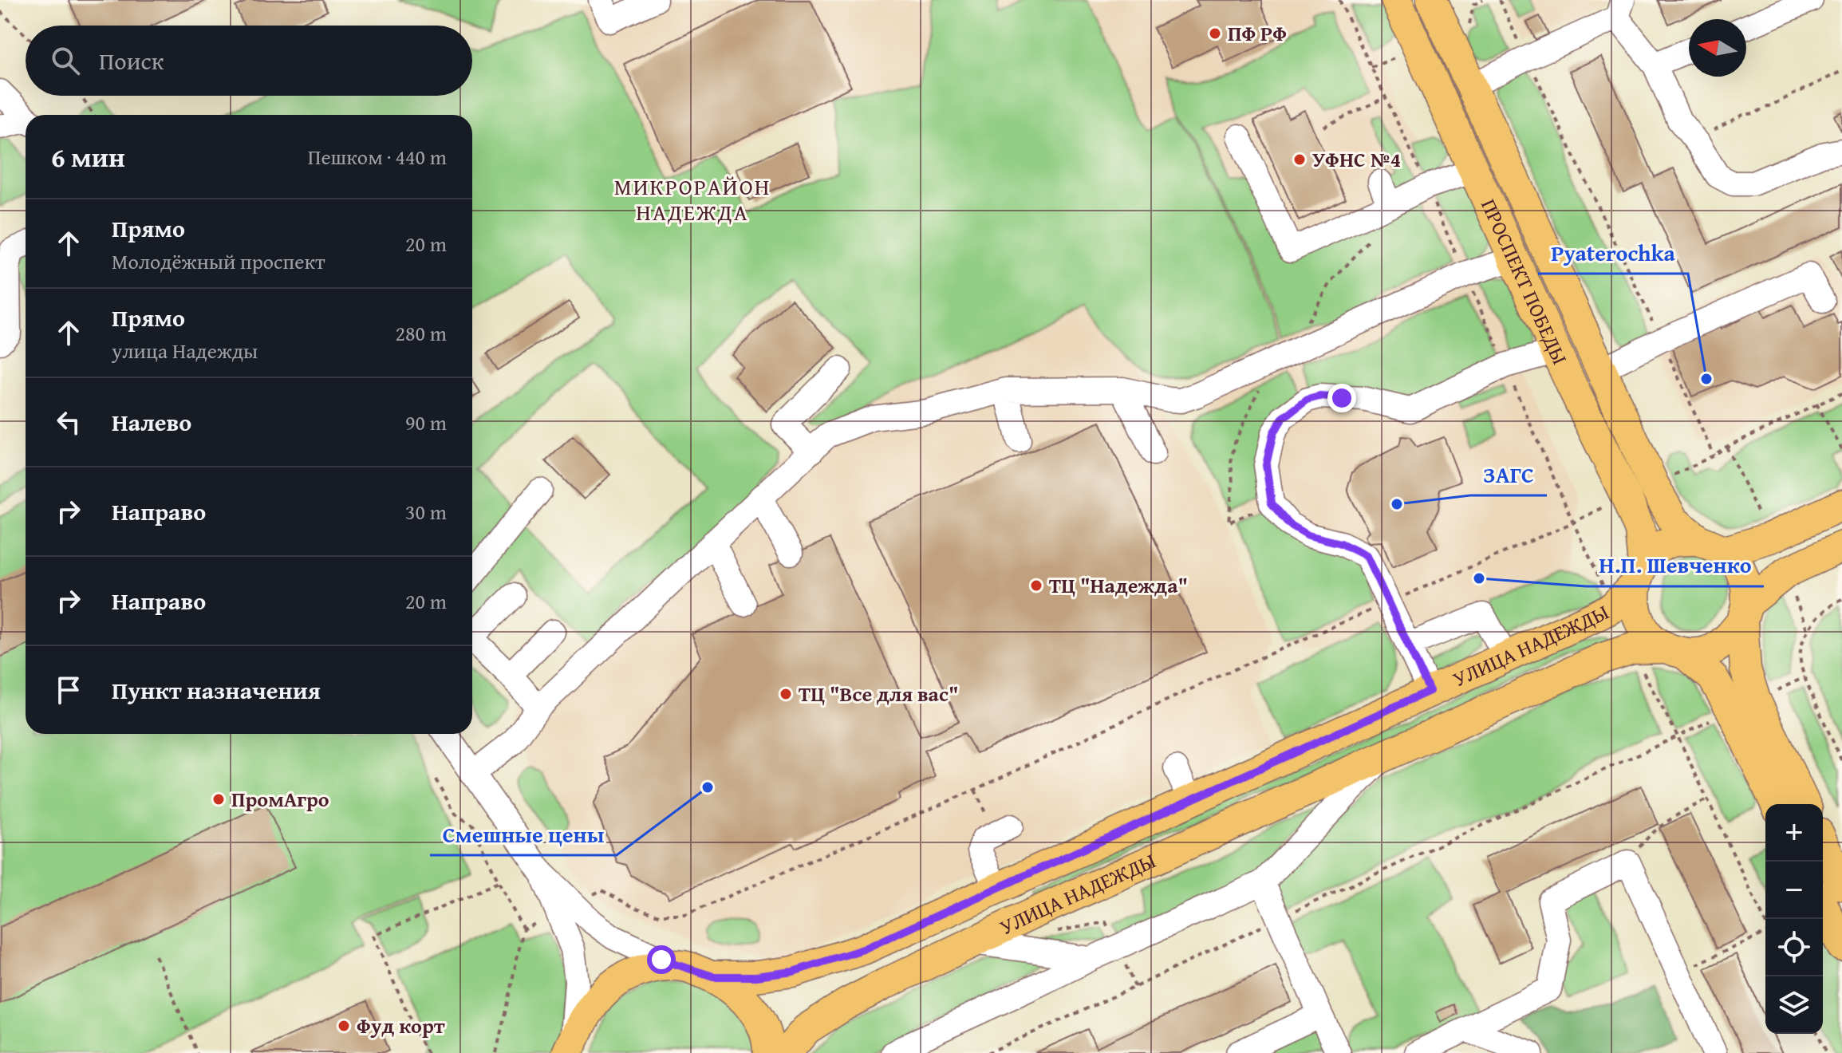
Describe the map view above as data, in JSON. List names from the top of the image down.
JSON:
{
  "streets": {
    "main road": ["ПРОСПЕКТ ПОБЕДЫ", "УЛИЦА НАДЕЖДЫ"]
  },
  "crossings": [
    ["ПРОСПЕКТ ПОБЕДЫ", "УЛИЦА НАДЕЖДЫ"]
  ],
  "districts": ["МИКРОРАЙОН НАДЕЖДА"],
  "places": [
    "ПФ РФ",
    "УФНС №4",
    "Pyaterochka",
    "ЗАГС",
    "Н.П. Шевченко",
    "ТЦ \"Надежда\"",
    "ТЦ \"Все для вас\"",
    "Смешные цены",
    "ПромАгро",
    "Фуд корт"
  ],
  "north": "left",
  "page": {
    "search": "Поиск",
    "heading": ["6 мин", "Пешком · 440 m"],
    "list": [
      ["Прямо", "Молодёжный проспект", "20 m"],
      ["Прямо", "улица Надежды", "280 m"],
      ["Налево", "90 m"],
      ["Направо", "30 m"],
      ["Направо", "20 m"],
      "Пункт назначения"
    ],
    "map_buttons": ["+", "−"]
  }
}
